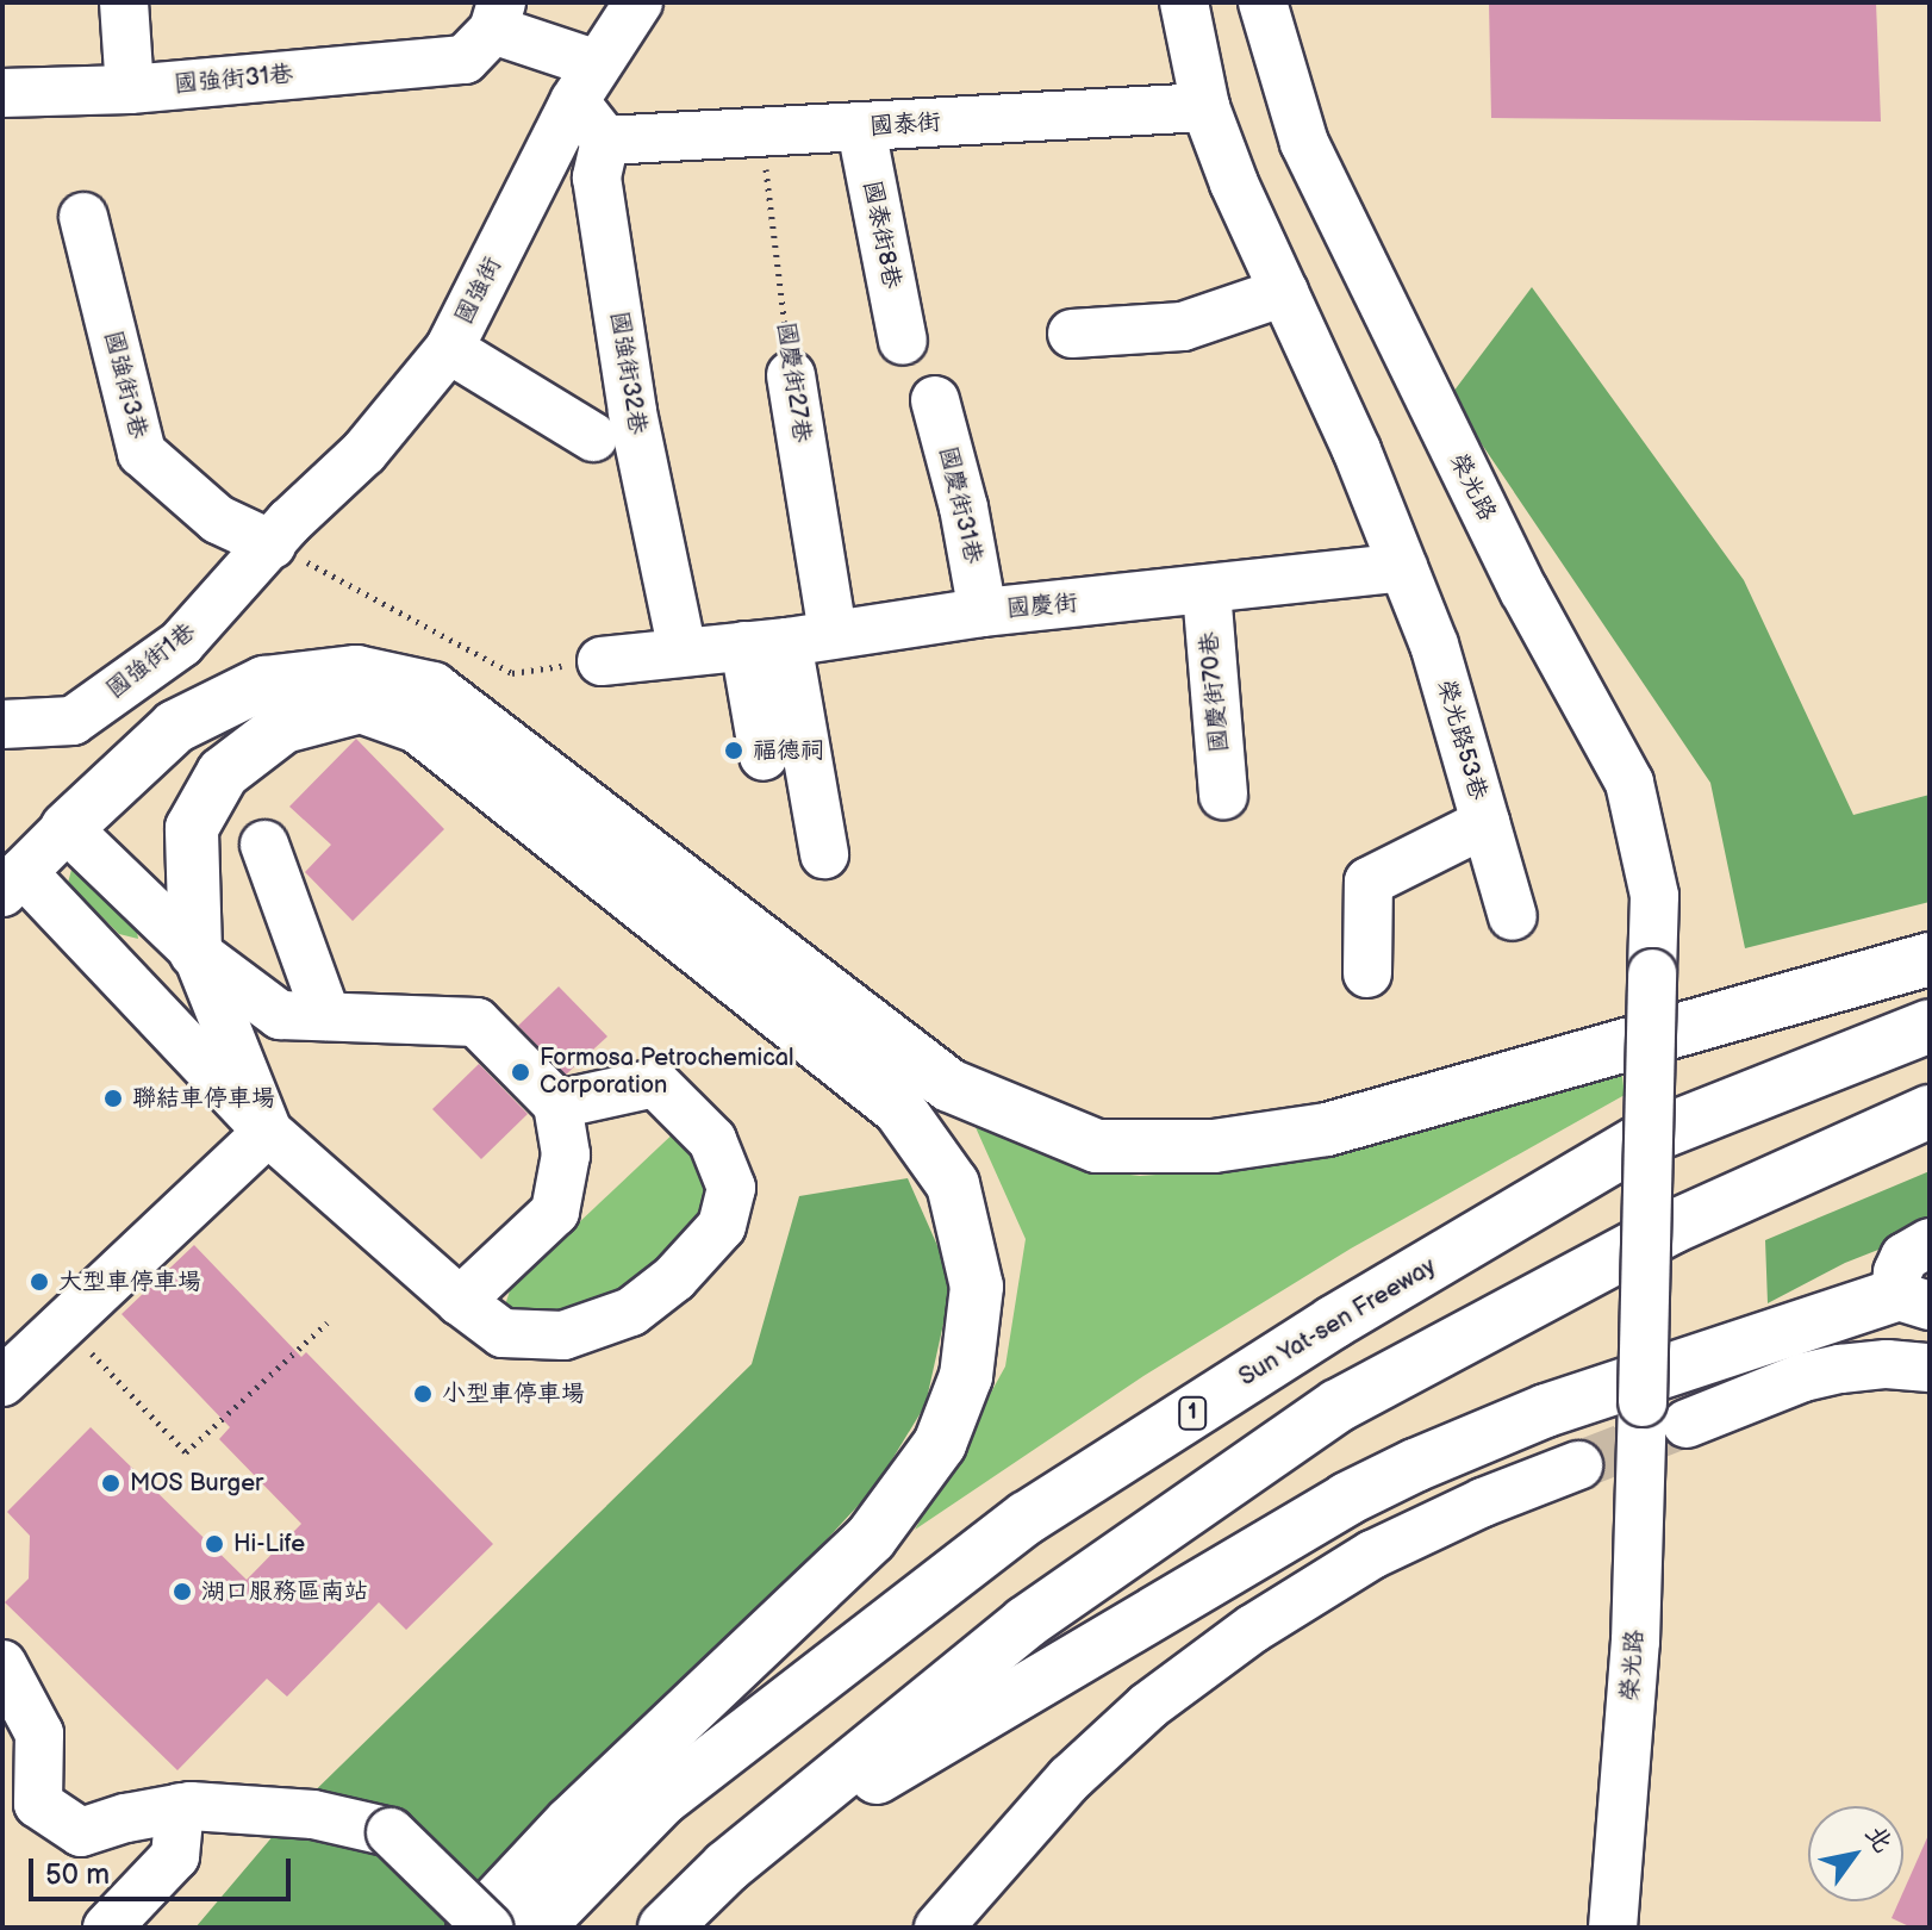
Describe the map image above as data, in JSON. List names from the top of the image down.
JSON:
{
  "streets": {
    "highway": ["Sun Yat-sen Freeway", "1"],
    "street": [
      "國強街31巷",
      "國泰街",
      "國泰街8巷",
      "國強街",
      "國強街32巷",
      "國慶街27巷",
      "國強街3巷",
      "榮光路",
      "國慶街31巷",
      "國慶街",
      "國強街1巷",
      "國慶街70巷",
      "榮光路53巷"
    ]
  },
  "crossings": [
    ["國泰街", "國泰街8巷"],
    ["國泰街", "國強街32巷"],
    ["國泰街", "國慶街27巷"],
    ["國強街", "國強街3巷"],
    ["國強街", "國強街1巷"],
    ["國強街32巷", "國慶街"],
    ["國慶街27巷", "國慶街"],
    ["國強街3巷", "國強街1巷"],
    ["國慶街31巷", "國慶街"],
    ["國慶街", "國慶街70巷"],
    ["國慶街", "榮光路53巷"]
  ],
  "places": [
    "福德祠",
    "Formosa Petrochemical Corporation",
    "聯結車停車場",
    "大型車停車場",
    "小型車停車場",
    "MOS Burger",
    "Hi-Life",
    "湖口服務區南站"
  ],
  "scale_bar": "50 m",
  "north": "top right"
}
